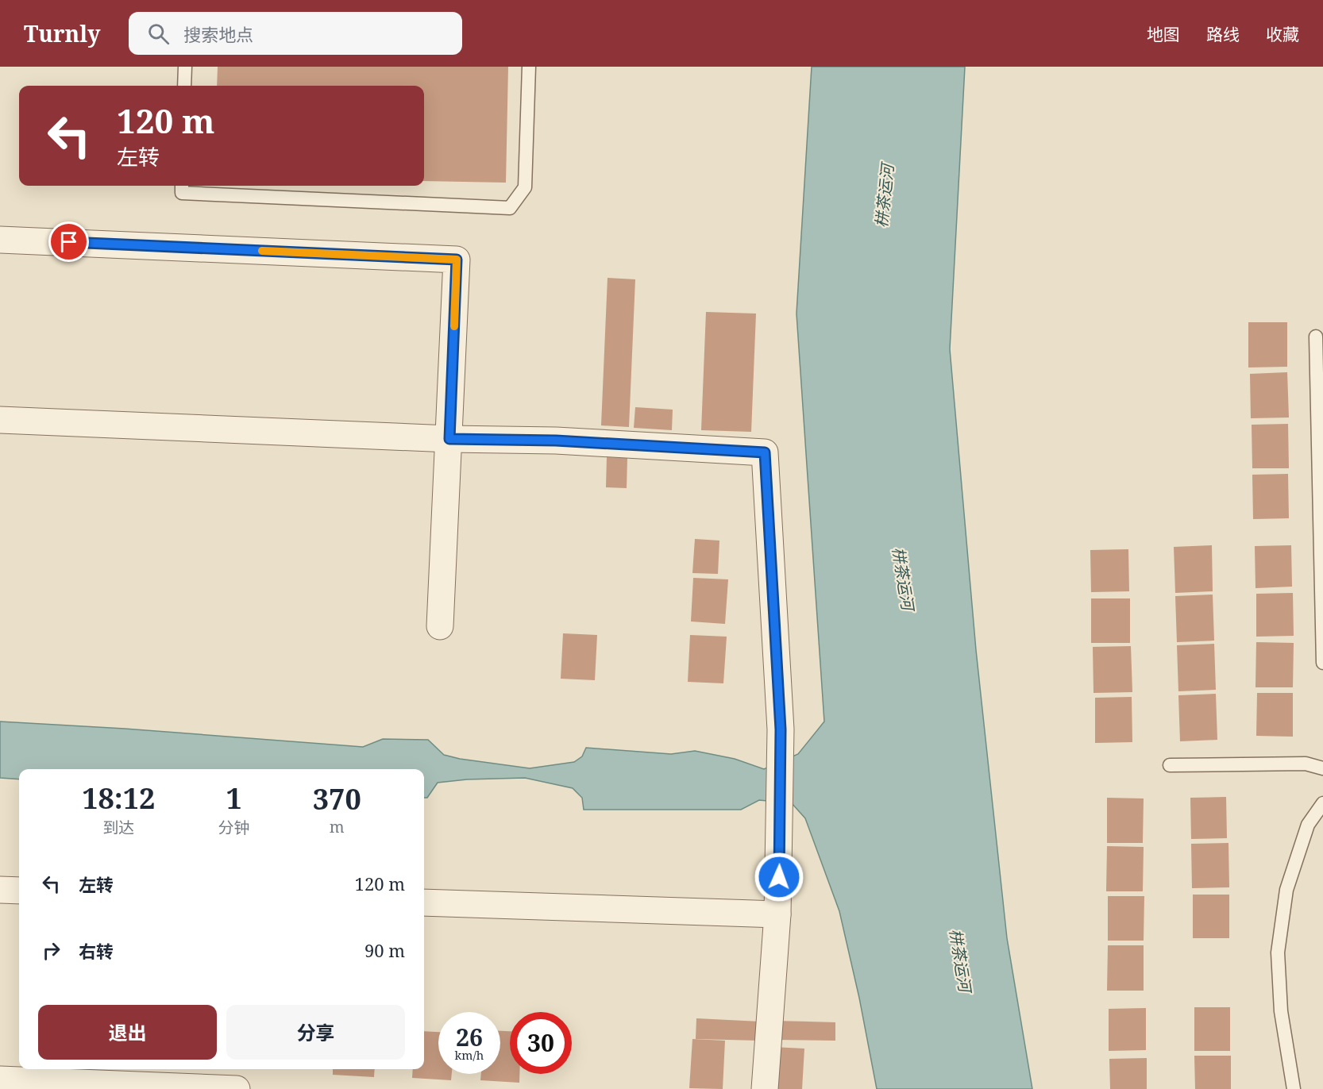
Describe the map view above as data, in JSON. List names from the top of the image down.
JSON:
{
  "water": ["栟茶运河"],
  "page": {
    "header": "Turnly",
    "search": "搜索地点",
    "nav": ["地图", "路线", "收藏"],
    "turn": ["120 m", "左转"],
    "eta": [
      "18:12",
      "到达",
      "1",
      "分钟",
      "370",
      "m"
    ],
    "list": [
      {
        "name": "左转",
        "value": "120 m"
      },
      {
        "name": "右转",
        "value": "90 m"
      }
    ],
    "buttons": ["退出", "分享"],
    "speed": "26 km/h",
    "limit": "30"
  }
}
